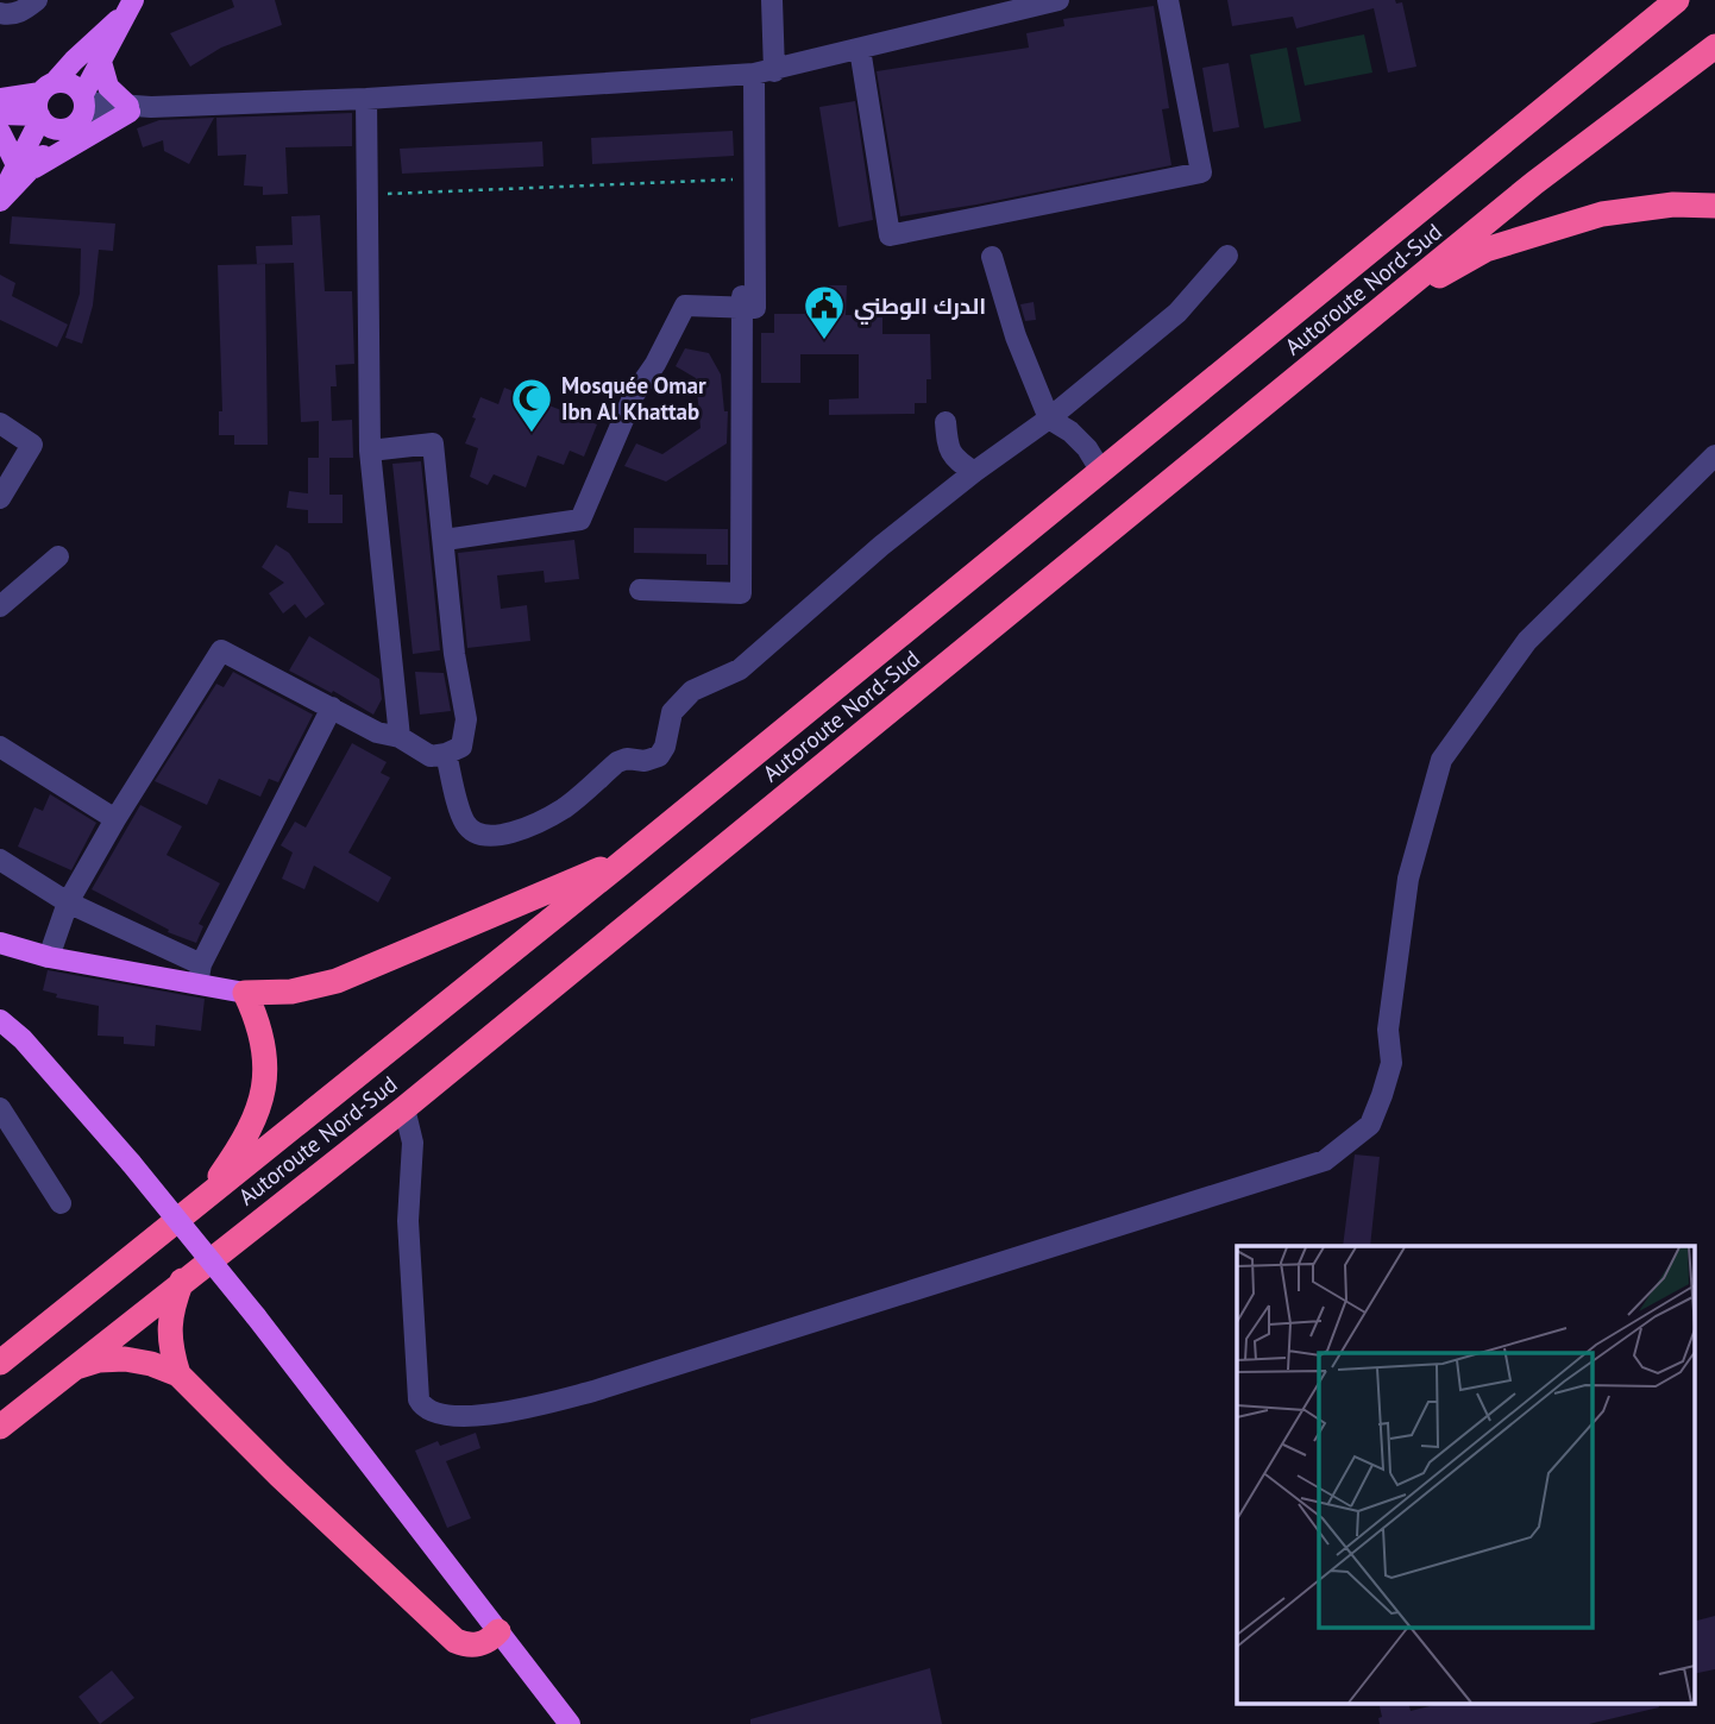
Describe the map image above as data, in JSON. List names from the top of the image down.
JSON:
{
  "streets": {
    "highway": ["Autoroute Nord-Sud"]
  },
  "places": {
    "public building": ["الدرك الوطني"],
    "mosque": ["Mosquée Omar Ibn Al Khattab"]
  }
}
